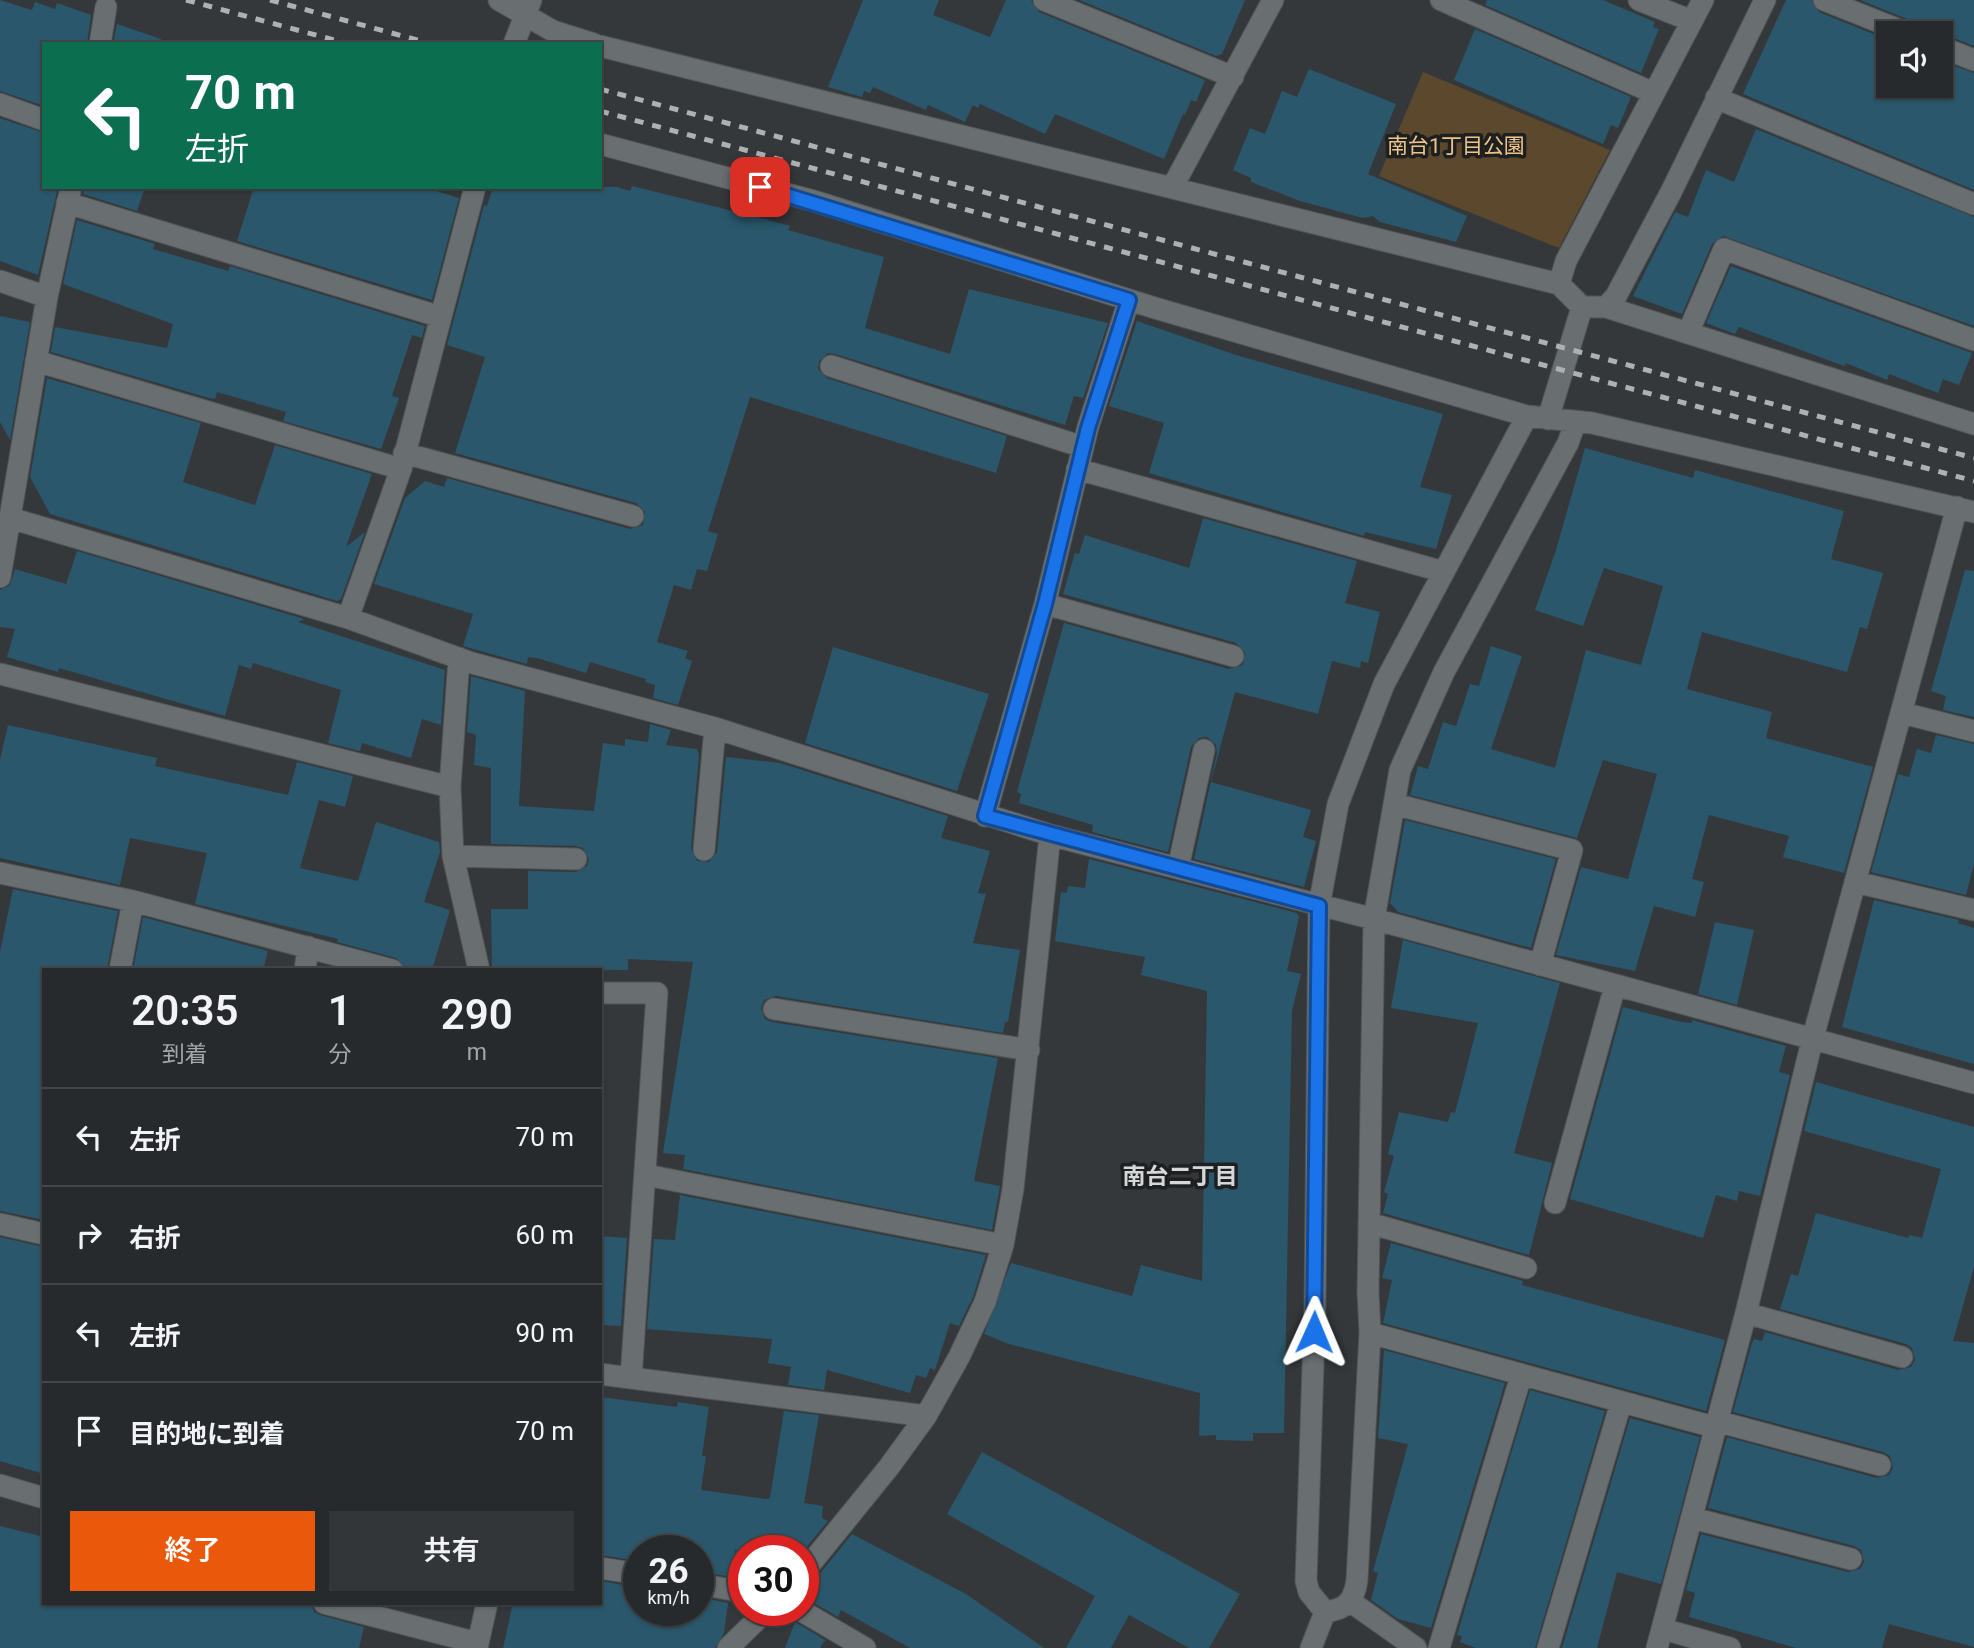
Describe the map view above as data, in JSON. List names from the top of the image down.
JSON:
{
  "districts": ["南台二丁目"],
  "parks": ["南台1丁目公園"],
  "page": {
    "turn": ["70 m", "左折"],
    "eta": [
      "20:35",
      "到着",
      "1",
      "分",
      "290",
      "m"
    ],
    "list": [
      {
        "name": "左折",
        "value": "70 m"
      },
      {
        "name": "右折",
        "value": "60 m"
      },
      {
        "name": "左折",
        "value": "90 m"
      },
      {
        "name": "目的地に到着",
        "value": "70 m"
      }
    ],
    "buttons": ["終了", "共有"],
    "speed": "26 km/h",
    "limit": "30"
  }
}
